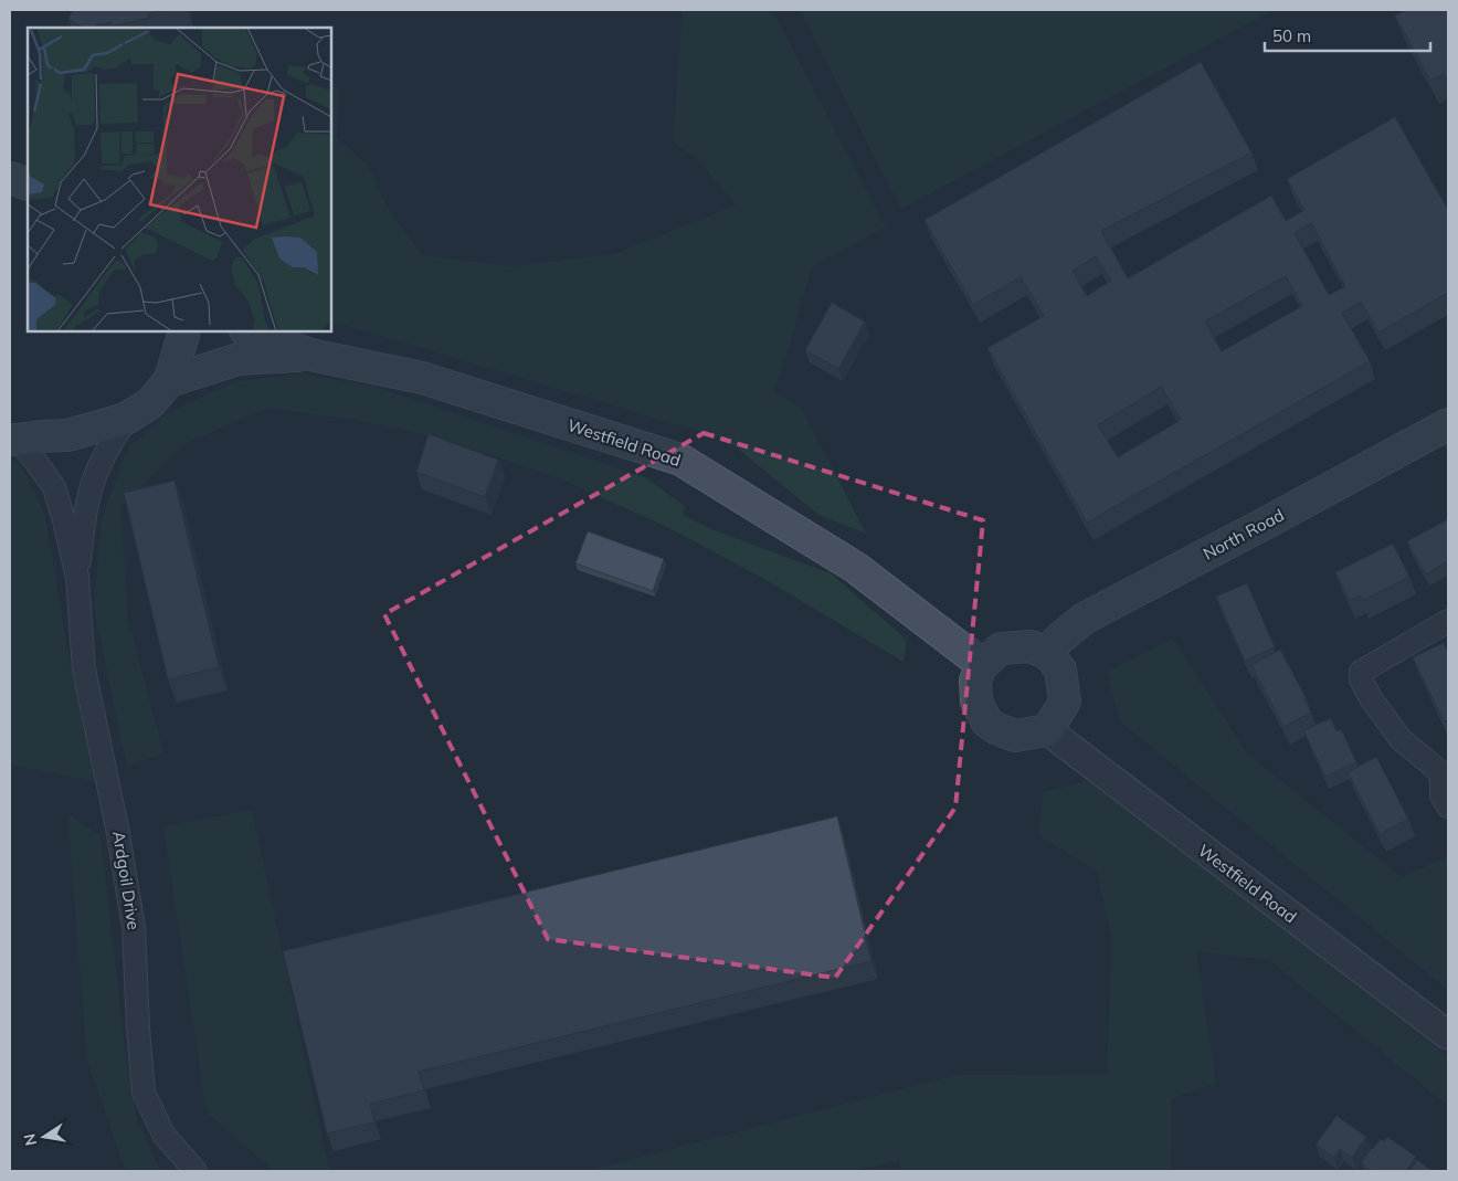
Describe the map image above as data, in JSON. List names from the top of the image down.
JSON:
{
  "streets": {
    "main road": ["Westfield Road", "North Road"],
    "street": ["Ardgoil Drive"]
  },
  "crossings": [
    ["Westfield Road", "North Road"]
  ],
  "scale_bar": "50 m",
  "north": "left"
}
